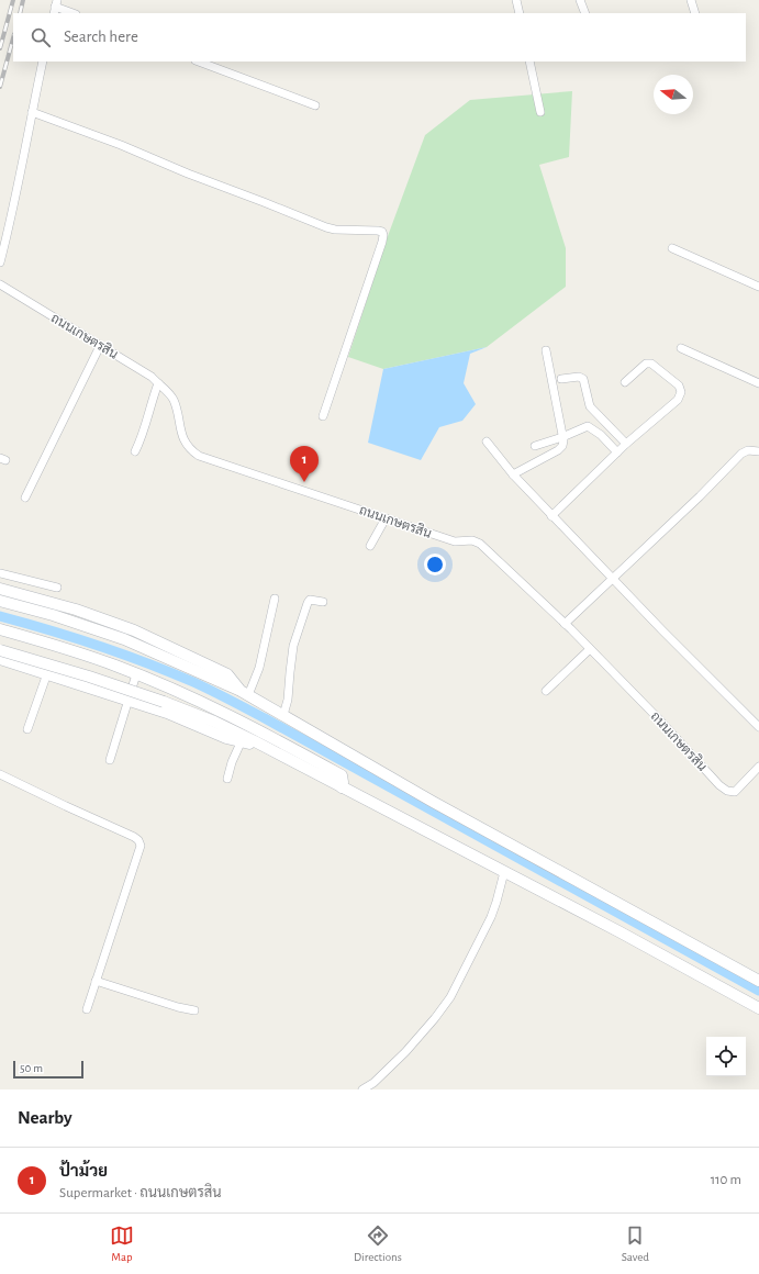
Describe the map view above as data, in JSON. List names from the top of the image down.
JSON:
{
  "streets": {
    "street": ["ถนนเกษตรสิน"]
  },
  "scale_bar": "50 m",
  "north": "left",
  "page": {
    "search": "Search here",
    "pins": "1",
    "scale": "50 m",
    "heading": "Nearby",
    "list": [
      {
        "mark": "1",
        "name": "ป้าม้วย",
        "note": "Supermarket · ถนนเกษตรสิน",
        "value": "110 m"
      }
    ],
    "nav": ["Map", "Directions", "Saved"]
  }
}
